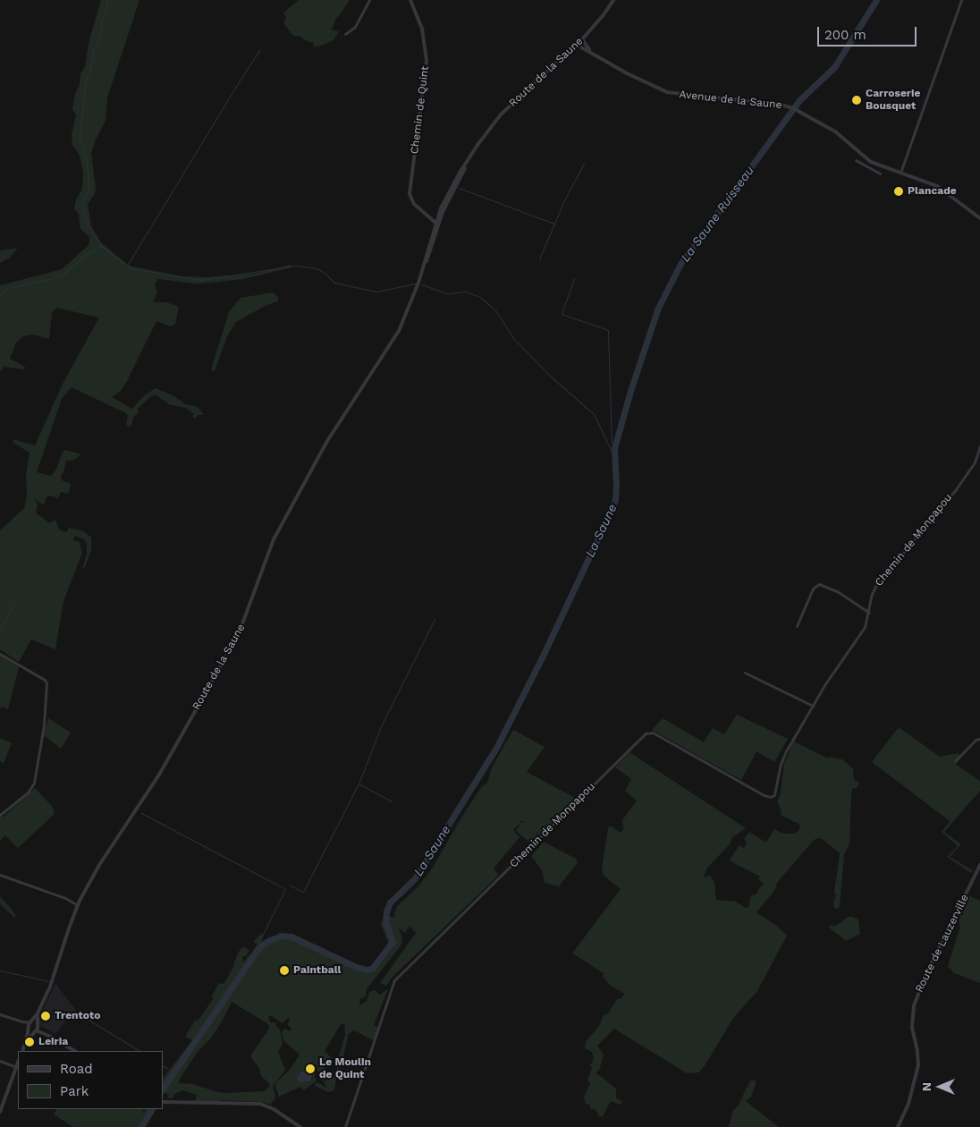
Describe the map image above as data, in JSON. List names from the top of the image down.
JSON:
{
  "streets": {
    "street": [
      "Route de la Saune",
      "Avenue de la Saune",
      "Chemin de Quint",
      "Chemin de Monpapou",
      "Route de Lauzerville"
    ]
  },
  "crossings": [
    ["Route de la Saune", "Avenue de la Saune"],
    ["Route de la Saune", "Chemin de Quint"]
  ],
  "water": ["La Saune Ruisseau", "La Saune"],
  "places": [
    "Carroserie Bousquet",
    "Plancade",
    "Paintball",
    "Trentoto",
    "Leiria",
    "Le Moulin de Quint"
  ],
  "legend": ["Road", "Park"],
  "scale_bar": "200 m",
  "north": "left"
}
